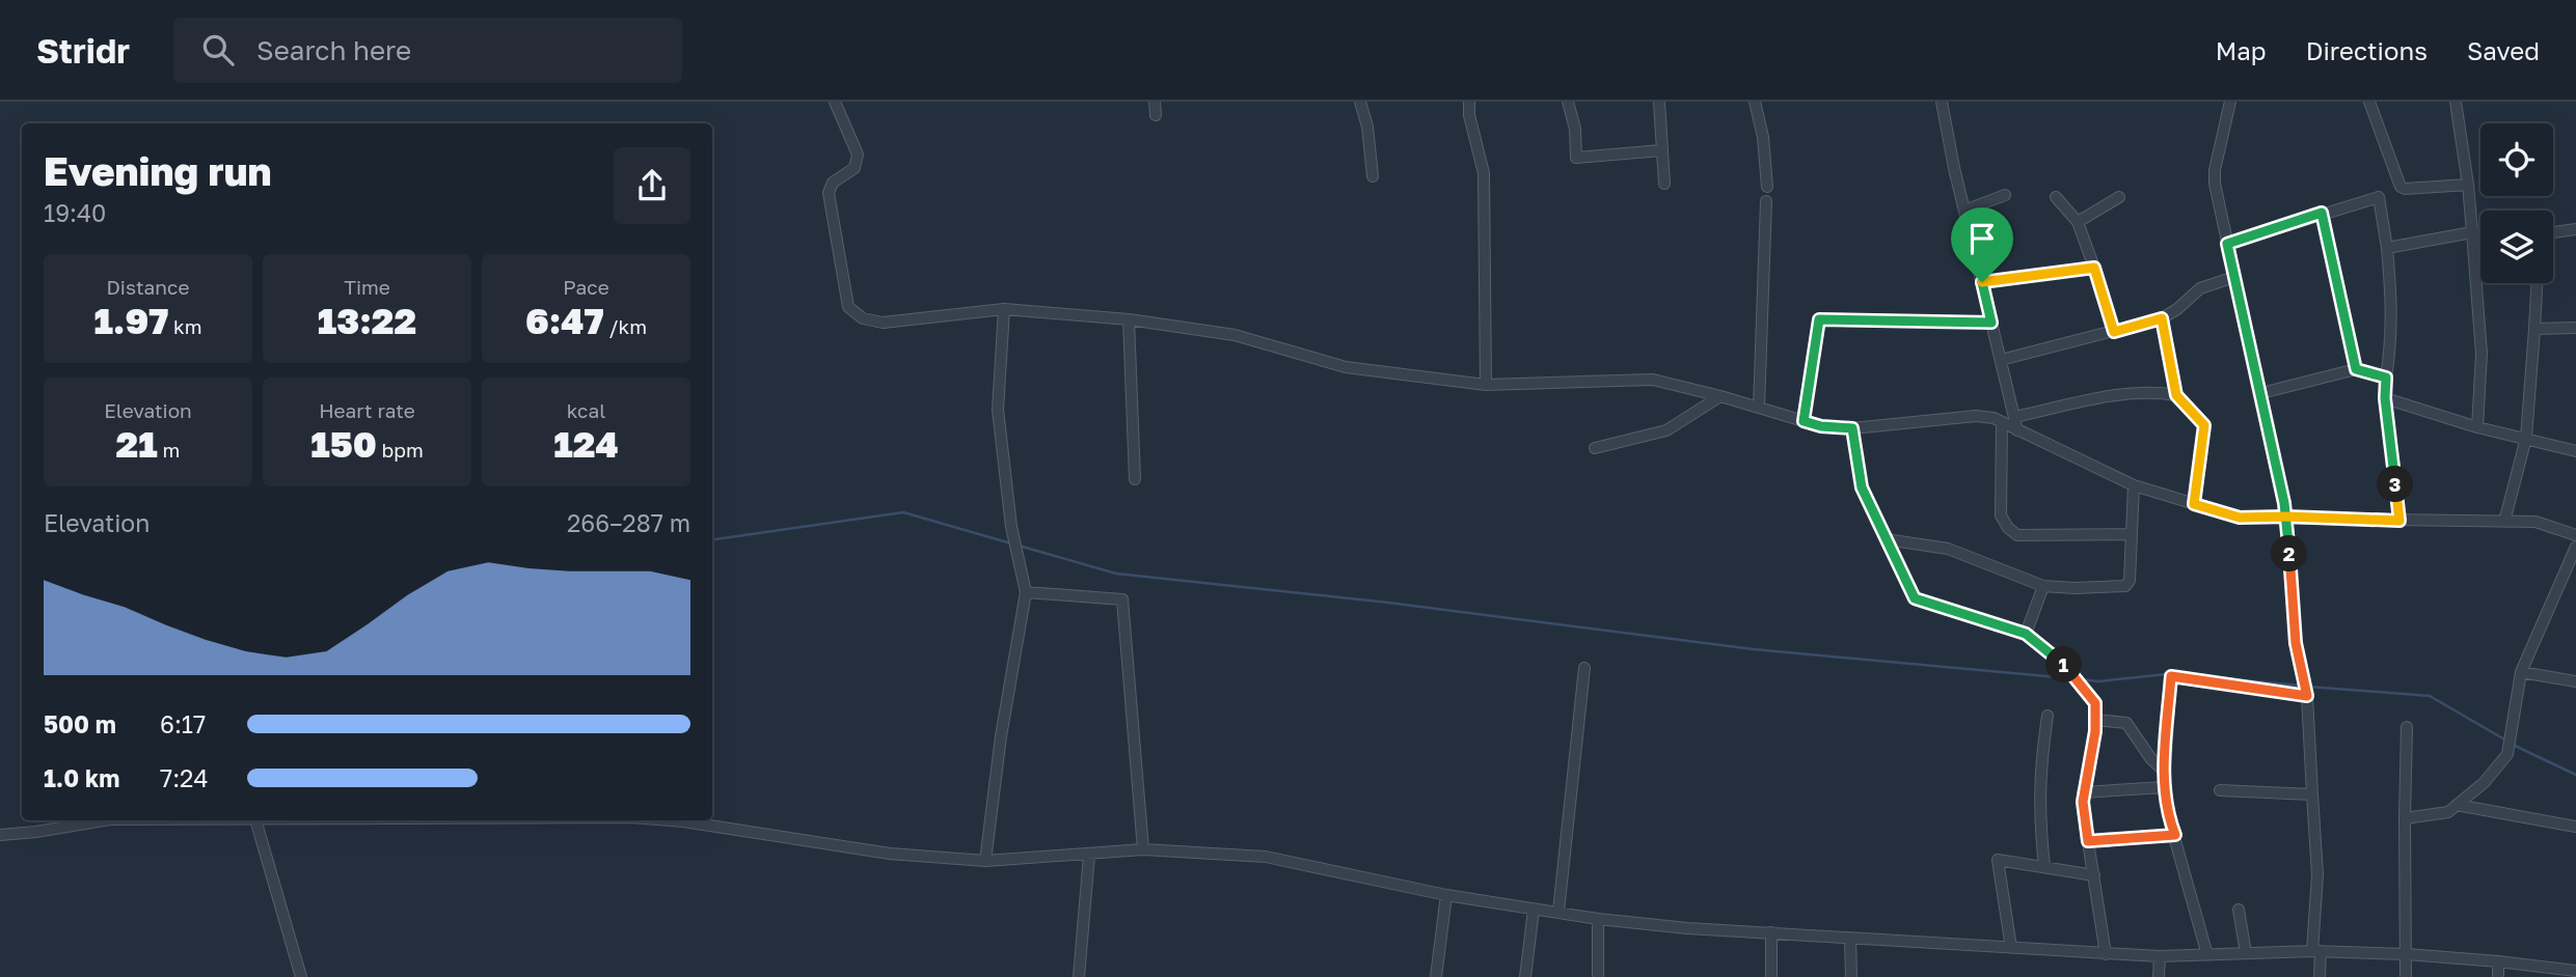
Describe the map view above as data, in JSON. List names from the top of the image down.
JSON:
{
  "page": {
    "header": "Stridr",
    "search": "Search here",
    "nav": ["Map", "Directions", "Saved"],
    "heading": ["Evening run", "19:40"],
    "stats": [
      ["Distance", "1.97 km"],
      ["Time", "13:22"],
      ["Pace", "6:47 /km"],
      ["Elevation", "21 m"],
      ["Heart rate", "150 bpm"],
      ["kcal", "124"]
    ],
    "pins": ["3", "2", "1"],
    "chart": ["Elevation", "266–287 m"],
    "list": [
      {
        "name": "500 m",
        "note": "6:17"
      },
      {
        "name": "1.0 km",
        "note": "7:24"
      }
    ]
  }
}
